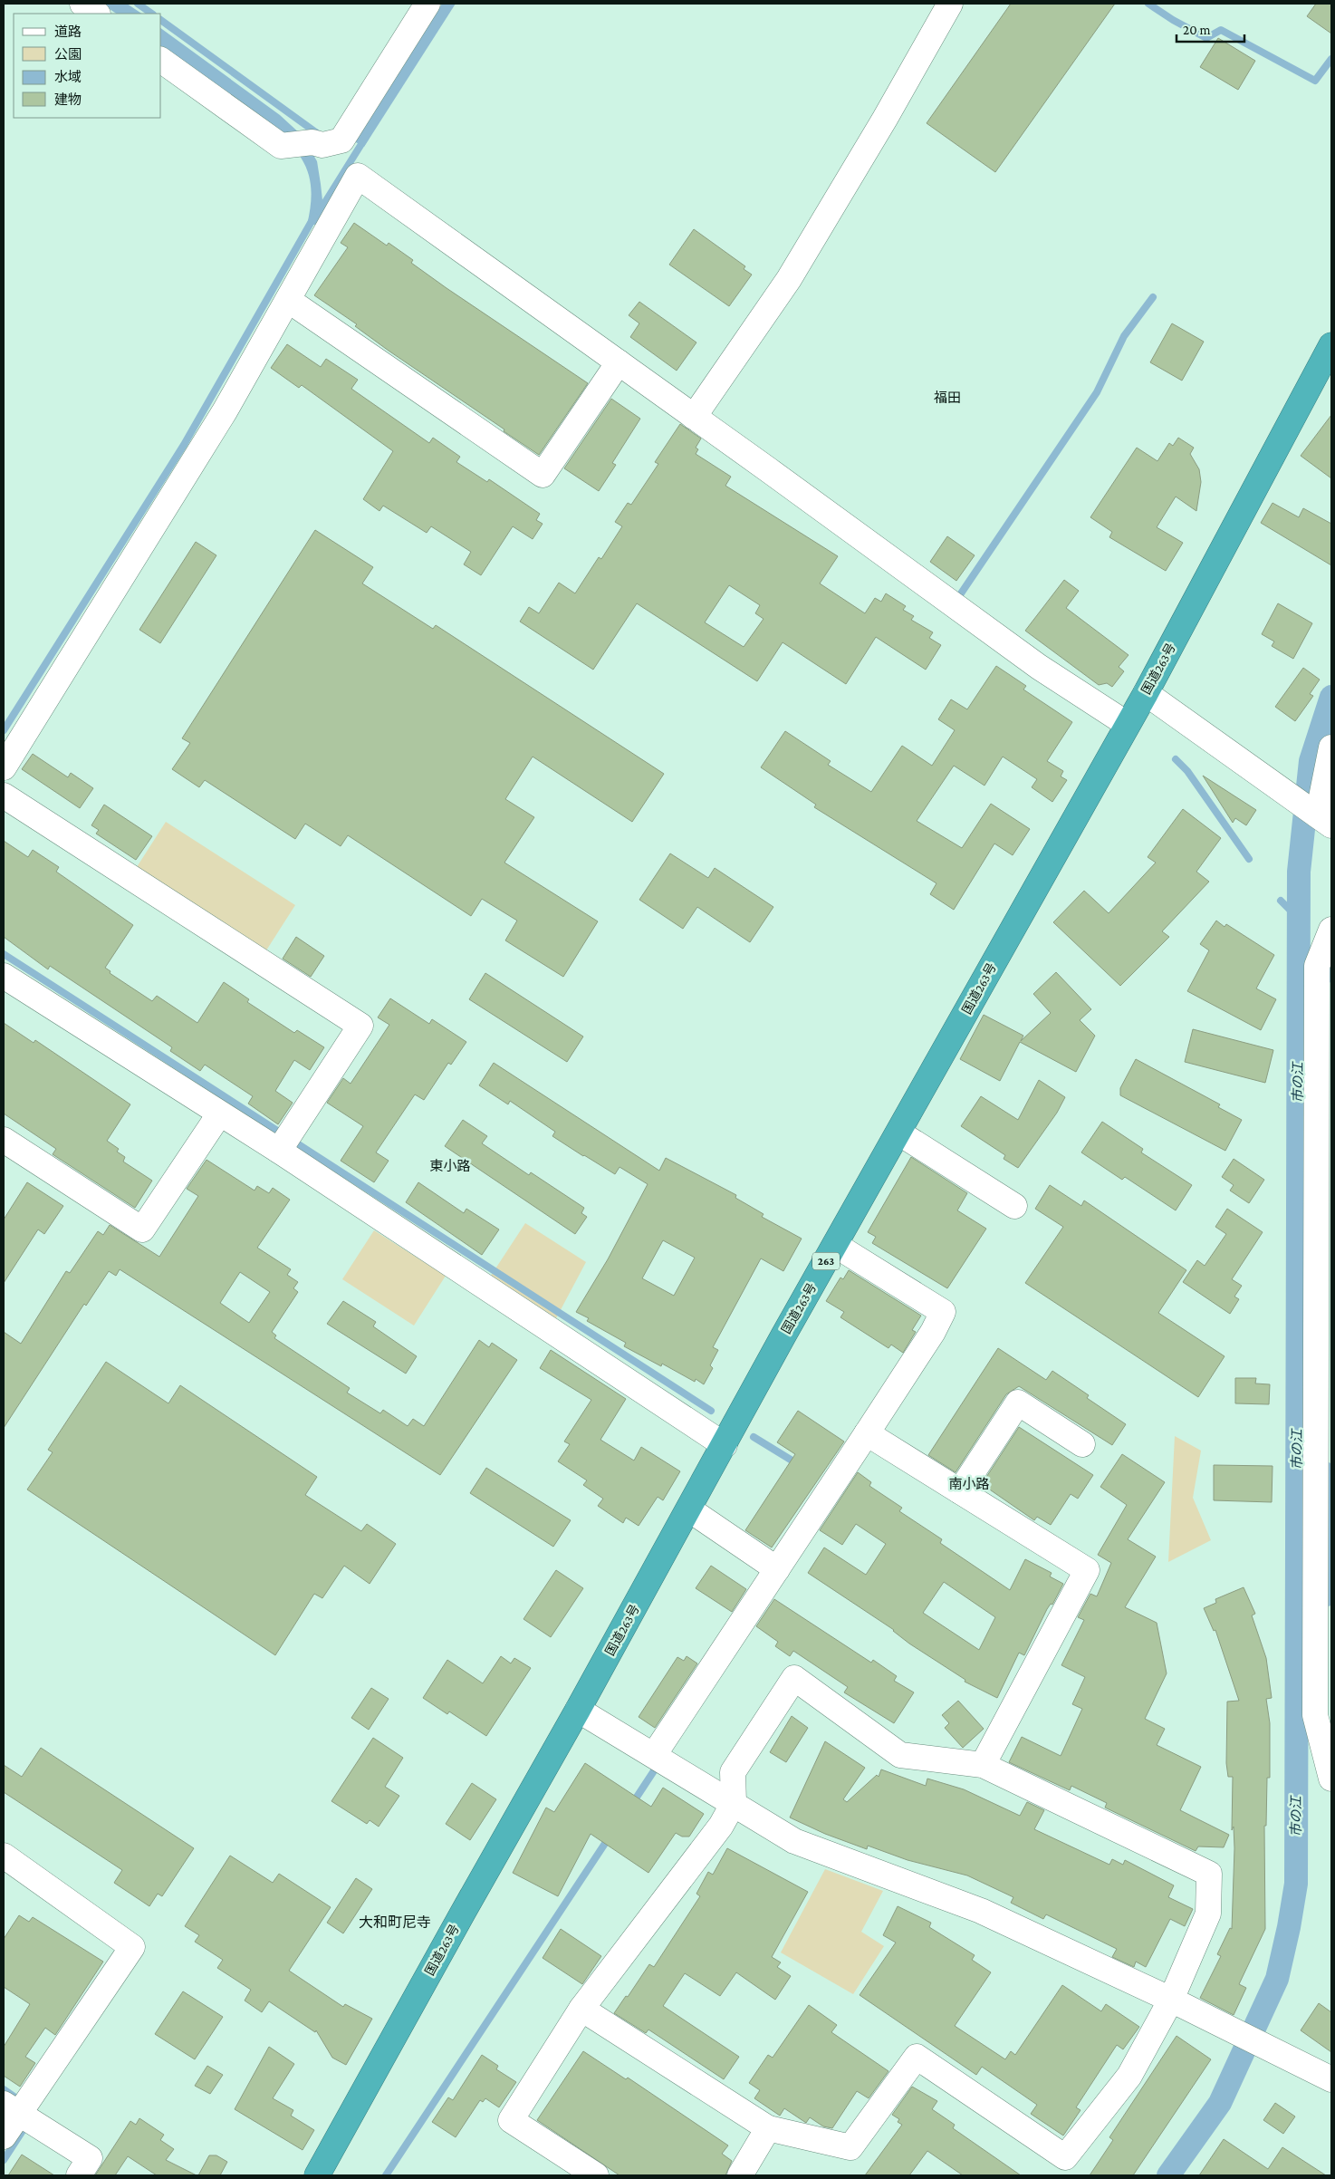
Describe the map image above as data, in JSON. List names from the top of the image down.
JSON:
{
  "streets": {
    "highway": ["国道263号", "263"]
  },
  "districts": [
    "福田",
    "東小路",
    "南小路",
    "大和町尼寺"
  ],
  "water": ["市の江"],
  "legend": [
    "道路",
    "公園",
    "水域",
    "建物"
  ],
  "scale_bar": "20 m"
}
